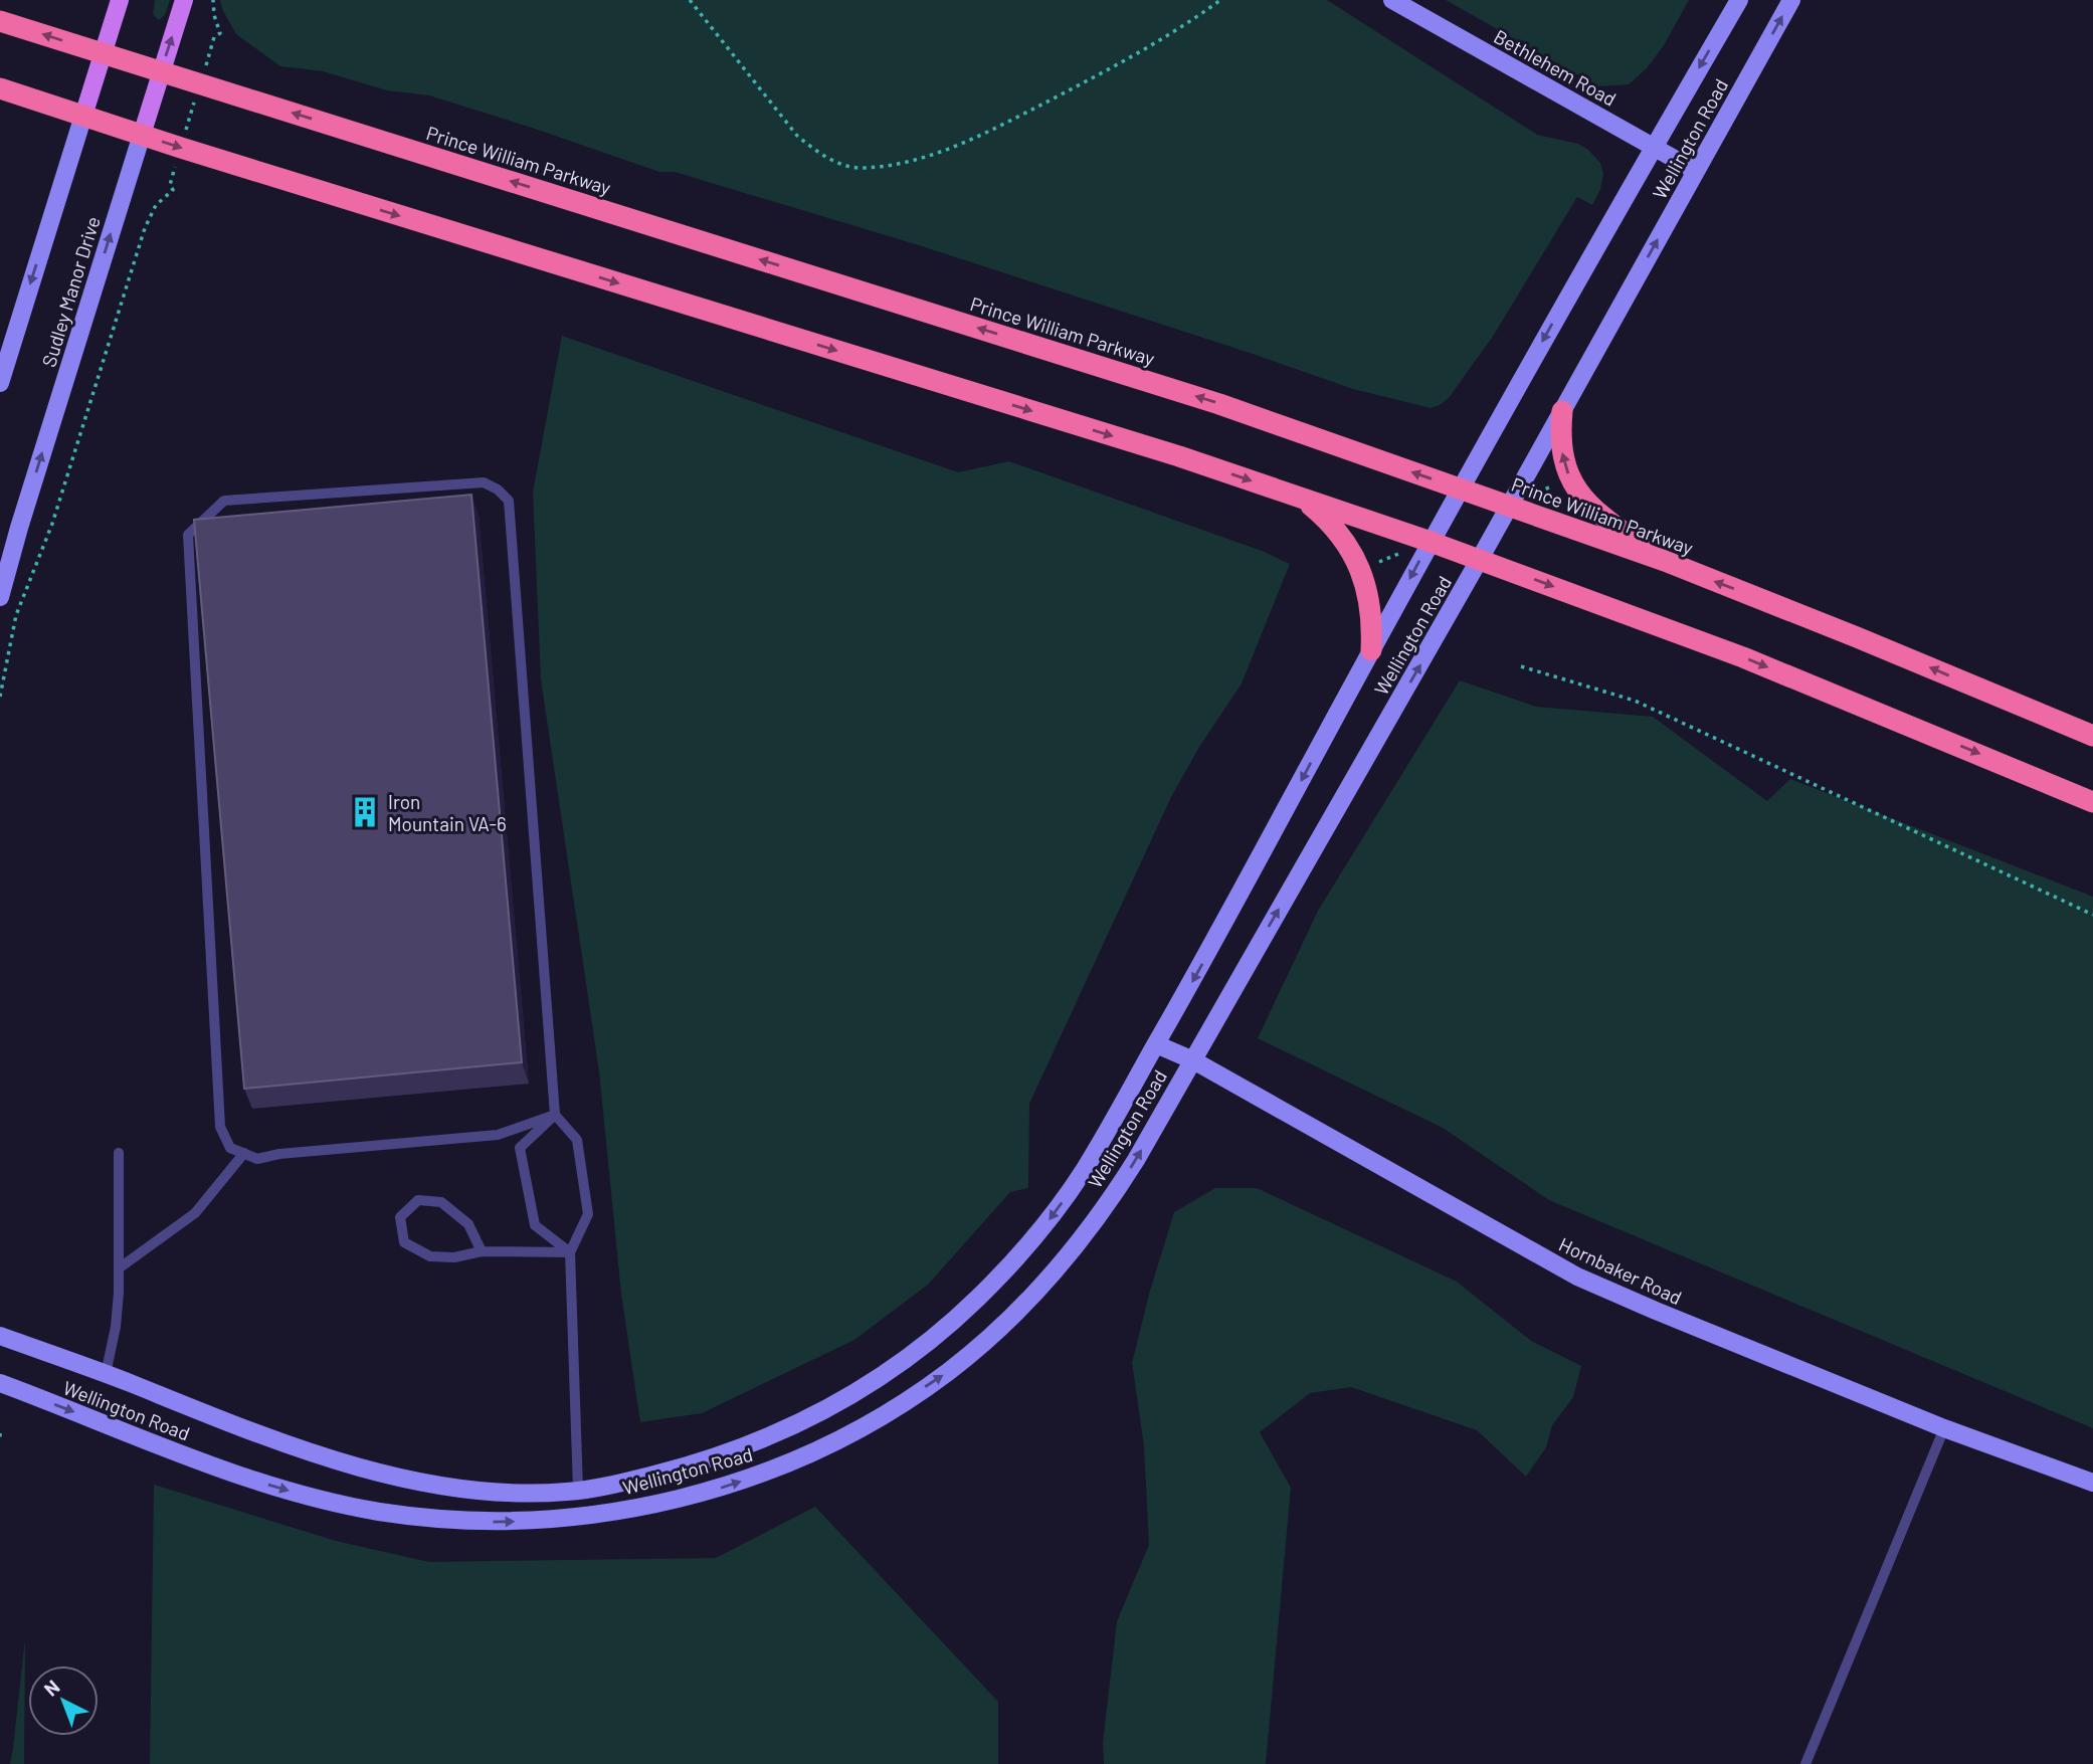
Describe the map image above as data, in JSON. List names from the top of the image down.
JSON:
{
  "streets": {
    "highway": ["Prince William Parkway"],
    "main road": [
      "Bethlehem Road",
      "Wellington Road",
      "Sudley Manor Drive",
      "Hornbaker Road"
    ]
  },
  "crossings": [
    ["Bethlehem Road", "Wellington Road"],
    ["Wellington Road", "Prince William Parkway"],
    ["Wellington Road", "Hornbaker Road"],
    ["Prince William Parkway", "Sudley Manor Drive"]
  ],
  "places": {
    "building": ["Iron Mountain VA-6"]
  },
  "north": "top left"
}
